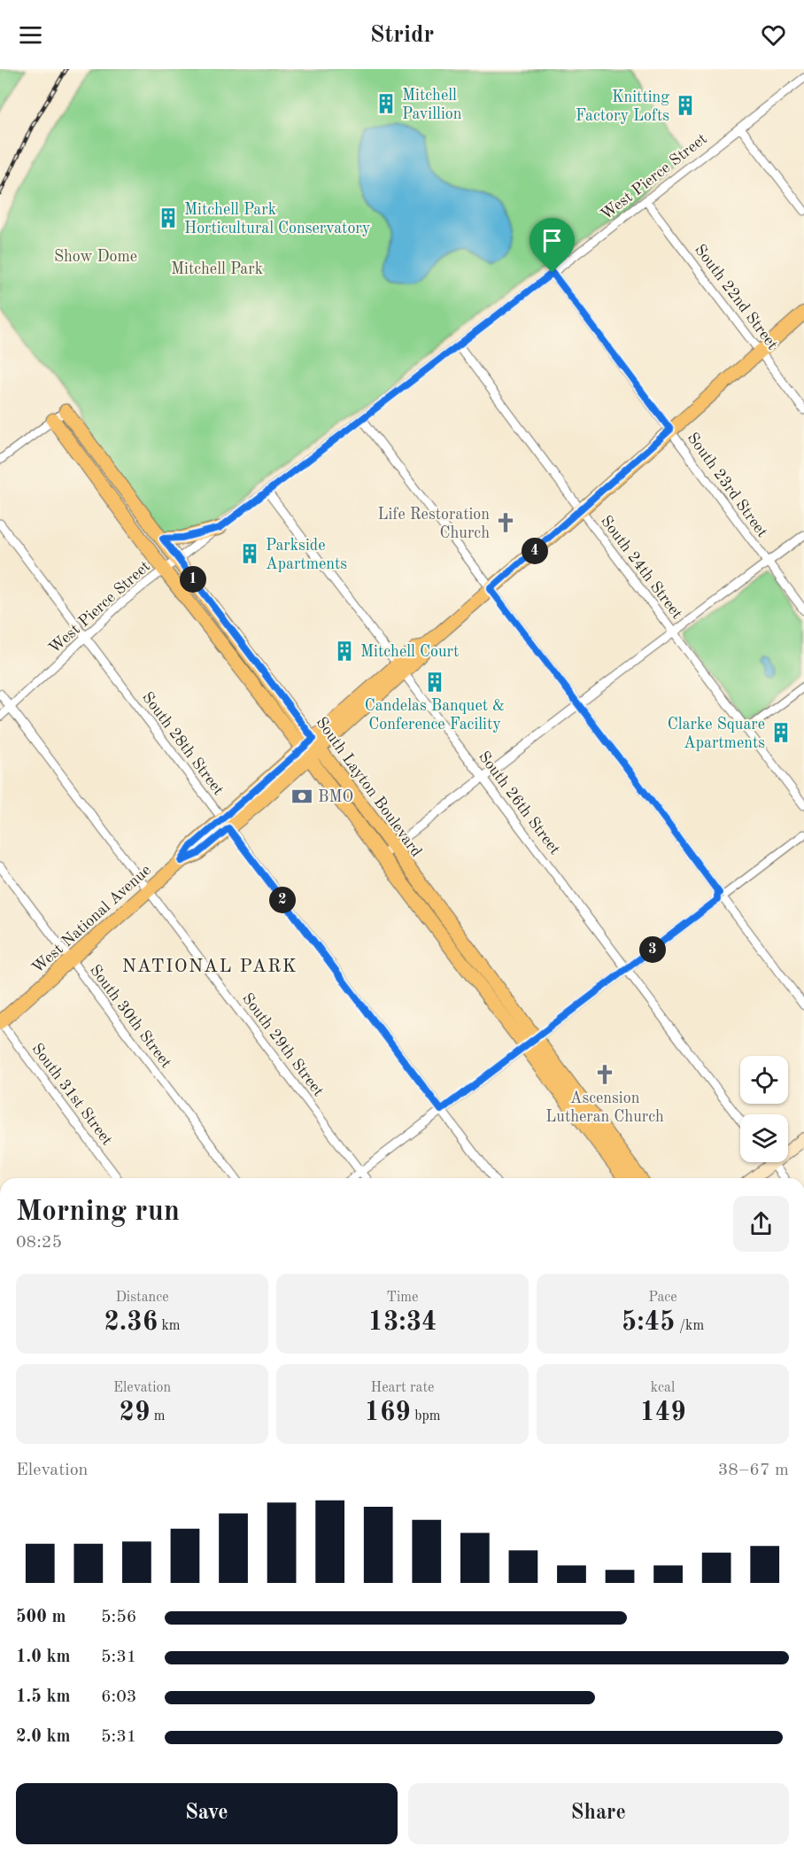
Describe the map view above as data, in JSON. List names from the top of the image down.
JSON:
{
  "streets": {
    "main road": ["South Layton Boulevard", "West National Avenue"],
    "street": [
      "West Pierce Street",
      "South 22nd Street",
      "South 23rd Street",
      "South 24th Street",
      "South 28th Street",
      "South 26th Street",
      "South 30th Street",
      "South 29th Street",
      "South 31st Street"
    ]
  },
  "crossings": [
    ["West Pierce Street", "South 22nd Street"],
    ["West Pierce Street", "South 23rd Street"],
    ["West Pierce Street", "South 24th Street"],
    ["West Pierce Street", "South 28th Street"],
    ["West Pierce Street", "South Layton Boulevard"],
    ["West Pierce Street", "South 26th Street"],
    ["West Pierce Street", "South 29th Street"],
    ["South 22nd Street", "West National Avenue"],
    ["South 23rd Street", "West National Avenue"],
    ["South 24th Street", "West National Avenue"],
    ["South 28th Street", "West National Avenue"],
    ["South Layton Boulevard", "West National Avenue"],
    ["South 26th Street", "West National Avenue"],
    ["West National Avenue", "South 30th Street"],
    ["West National Avenue", "South 29th Street"],
    ["West National Avenue", "South 31st Street"]
  ],
  "districts": ["NATIONAL PARK"],
  "parks": ["Show Dome", "Mitchell Park"],
  "places": {
    "building": [
      "Mitchell Pavillion",
      "Knitting Factory Lofts",
      "Mitchell Park Horticultural Conservatory",
      "Parkside Apartments",
      "Mitchell Court",
      "Candelas Banquet & Conference Facility",
      "Clarke Square Apartments"
    ],
    "church": ["Life Restoration Church", "Ascension Lutheran Church"],
    "bank": ["BMO"]
  },
  "page": {
    "header": "Stridr",
    "pins": [
      "4",
      "1",
      "2",
      "3"
    ],
    "heading": ["Morning run", "08:25"],
    "stats": [
      ["Distance", "2.36 km"],
      ["Time", "13:34"],
      ["Pace", "5:45 /km"],
      ["Elevation", "29 m"],
      ["Heart rate", "169 bpm"],
      ["kcal", "149"]
    ],
    "chart": ["Elevation", "38–67 m"],
    "list": [
      {
        "name": "500 m",
        "note": "5:56"
      },
      {
        "name": "1.0 km",
        "note": "5:31"
      },
      {
        "name": "1.5 km",
        "note": "6:03"
      },
      {
        "name": "2.0 km",
        "note": "5:31"
      }
    ],
    "buttons": ["Save", "Share"]
  }
}
